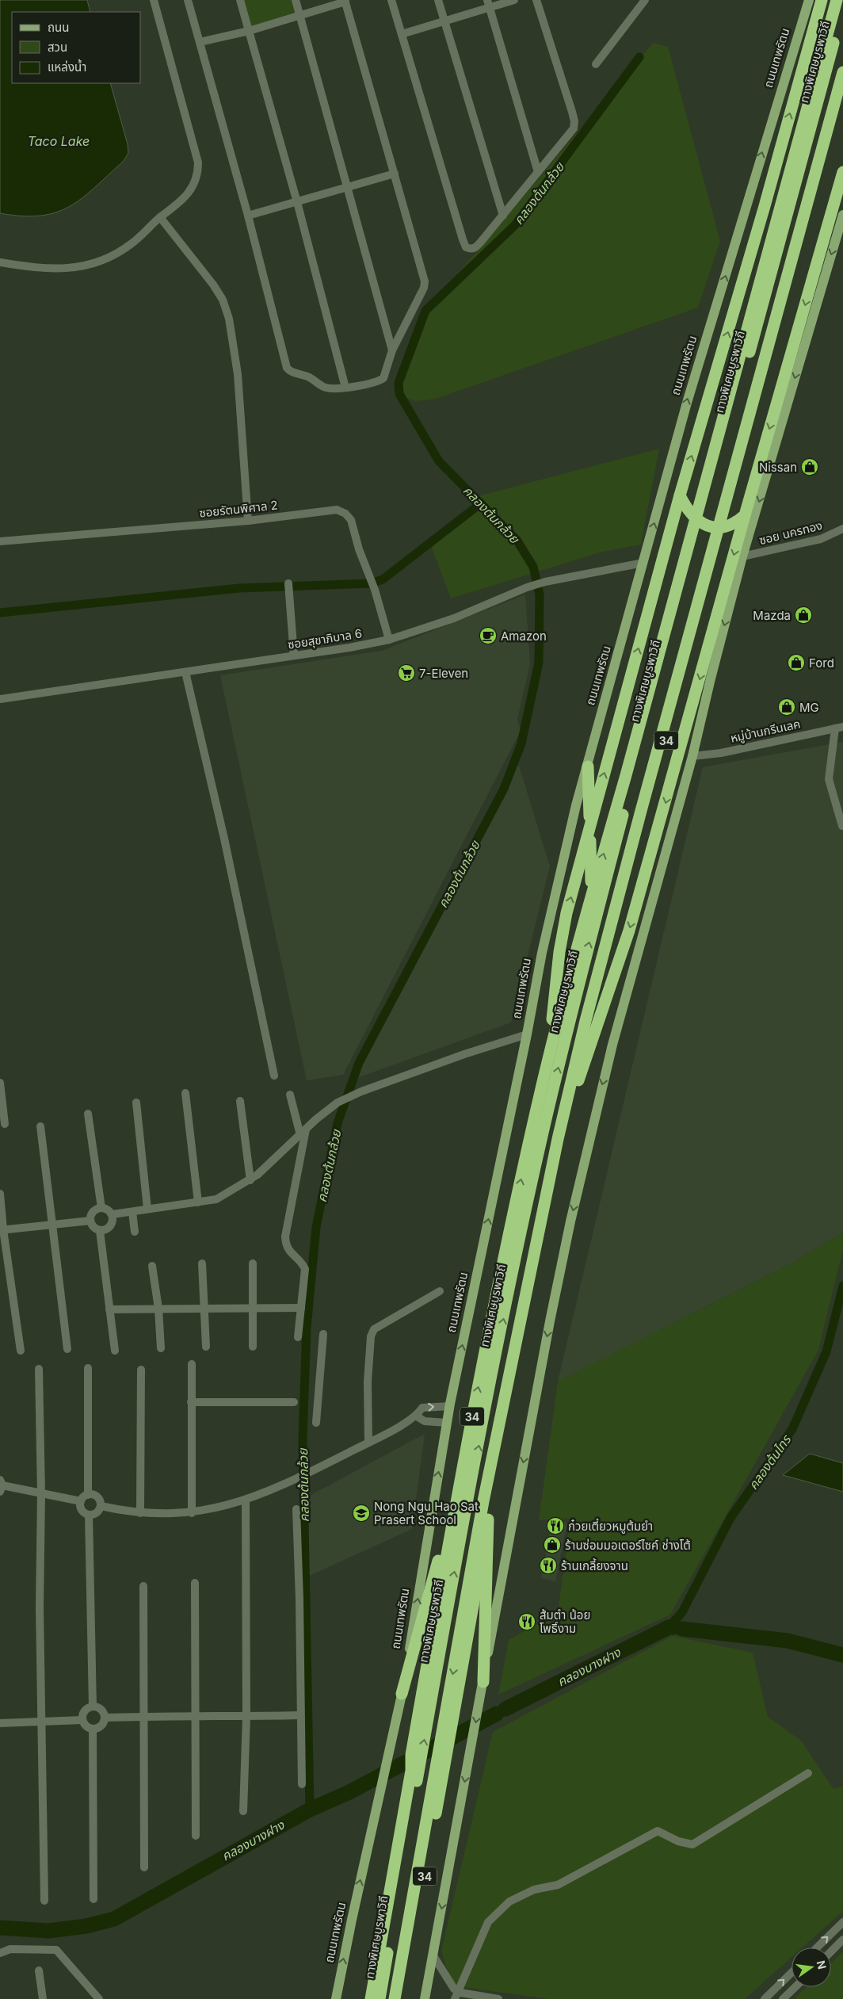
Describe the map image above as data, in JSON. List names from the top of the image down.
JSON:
{
  "streets": {
    "highway": ["ทางพิเศษบูรพาวิถี", "34"],
    "main road": ["ถนนเทพรัตน"],
    "street": [
      "ซอยรัตนพิศาล 2",
      "ซอย นครทอง",
      "ซอยสุขาภิบาล 6",
      "หมู่บ้านกรีนเลค"
    ]
  },
  "crossings": [
    ["ถนนเทพรัตน", "ซอยสุขาภิบาล 6"],
    ["ซอยรัตนพิศาล 2", "ซอยสุขาภิบาล 6"],
    ["ซอย นครทอง", "34"],
    ["หมู่บ้านกรีนเลค", "34"]
  ],
  "water": [
    "Taco Lake",
    "คลองต้นกล้วย",
    "คลองต้นไทร",
    "คลองบางฝาง"
  ],
  "places": {
    "shop": [
      "Nissan",
      "Mazda",
      "Ford",
      "MG",
      "ร้านซ่อมมอเตอร์ไซค์ ช่างโต้"
    ],
    "cafe": ["Amazon"],
    "supermarket": ["7-Eleven"],
    "school or university": ["Nong Ngu Hao Sat Prasert School"],
    "restaurant": ["ก๋วยเตี๋ยวหมูต้มยำ", "ร้านเกลี้ยงจาน", "ส้มตำ น้อย โพธิ์งาม"]
  },
  "legend": ["ถนน", "สวน", "แหล่งน้ำ"],
  "north": "right"
}
